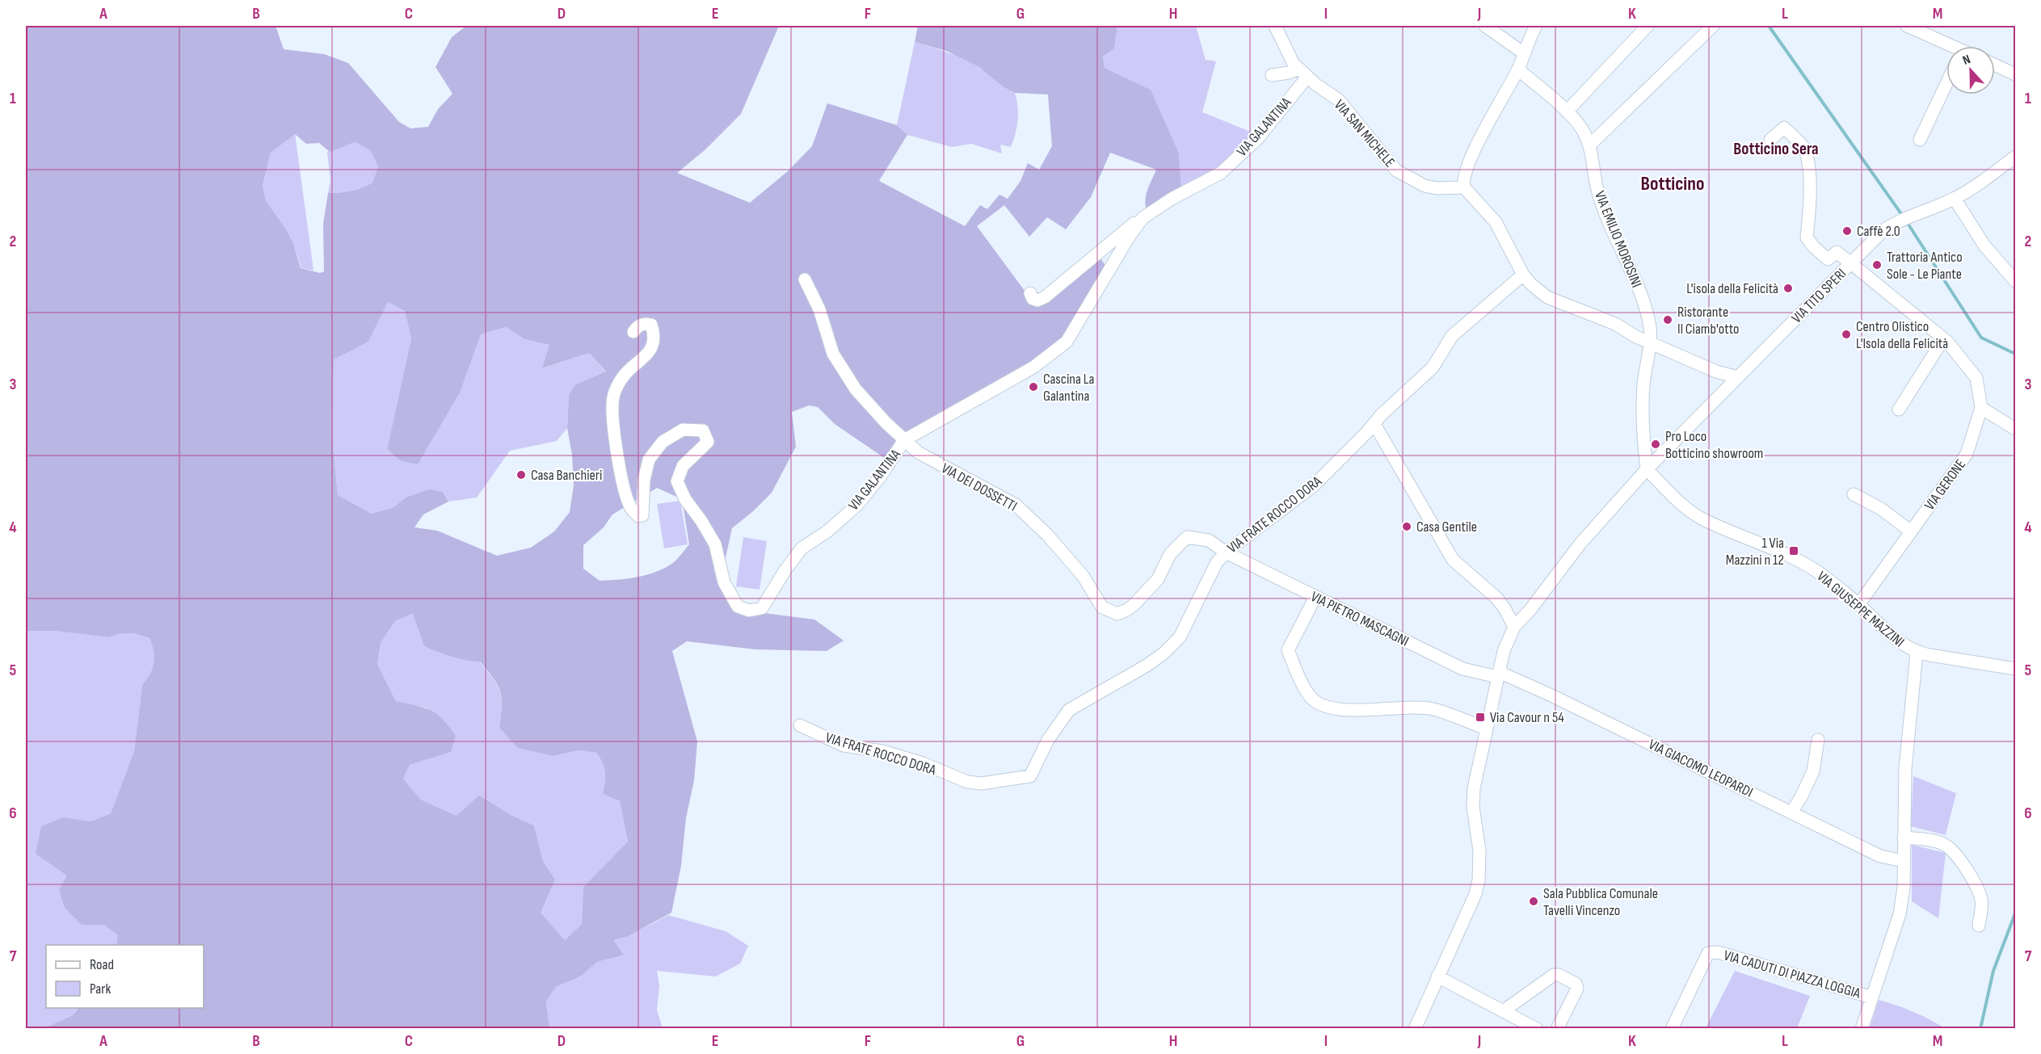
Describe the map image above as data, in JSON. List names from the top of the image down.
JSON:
{
  "streets": {
    "street": [
      "VIA GALANTINA",
      "VIA SAN MICHELE",
      "VIA EMILIO MOROSINI",
      "VIA TITO SPERI",
      "VIA GERONE",
      "VIA DEI DOSSETTI",
      "VIA FRATE ROCCO DORA",
      "VIA GIUSEPPE MAZZINI",
      "VIA PIETRO MASCAGNI",
      "VIA GIACOMO LEOPARDI",
      "VIA CADUTI DI PIAZZA LOGGIA"
    ]
  },
  "crossings": [
    ["VIA GALANTINA", "VIA SAN MICHELE"],
    ["VIA GALANTINA", "VIA DEI DOSSETTI"],
    ["VIA EMILIO MOROSINI", "VIA TITO SPERI"],
    ["VIA EMILIO MOROSINI", "VIA GIUSEPPE MAZZINI"],
    ["VIA TITO SPERI", "VIA GERONE"],
    ["VIA TITO SPERI", "VIA GIUSEPPE MAZZINI"],
    ["VIA GERONE", "VIA GIUSEPPE MAZZINI"],
    ["VIA DEI DOSSETTI", "VIA FRATE ROCCO DORA"],
    ["VIA DEI DOSSETTI", "VIA PIETRO MASCAGNI"],
    ["VIA FRATE ROCCO DORA", "VIA PIETRO MASCAGNI"],
    ["VIA GIUSEPPE MAZZINI", "VIA CADUTI DI PIAZZA LOGGIA"],
    ["VIA PIETRO MASCAGNI", "VIA GIACOMO LEOPARDI"],
    ["VIA GIACOMO LEOPARDI", "VIA CADUTI DI PIAZZA LOGGIA"]
  ],
  "districts": ["Botticino Sera", "Botticino"],
  "places": {
    "other": [
      "Caffè 2.0",
      "Trattoria Antico Sole - Le Piante",
      "L'isola della Felicità",
      "Ristorante Il Ciamb'otto",
      "Centro Olistico L'Isola della Felicità",
      "Cascina La Galantina",
      "Pro Loco Botticino showroom",
      "Casa Banchieri",
      "Casa Gentile",
      "Sala Pubblica Comunale Tavelli Vincenzo"
    ],
    "transit": ["1 Via Mazzini n 12", "Via Cavour n 54"]
  },
  "legend": ["Road", "Park"],
  "north": "top",
  "grid": {
    "columns": [
      "A",
      "B",
      "C",
      "D",
      "E",
      "F",
      "G",
      "H",
      "I",
      "J",
      "K",
      "L",
      "M"
    ],
    "rows": [
      "1",
      "2",
      "3",
      "4",
      "5",
      "6",
      "7"
    ]
  }
}
